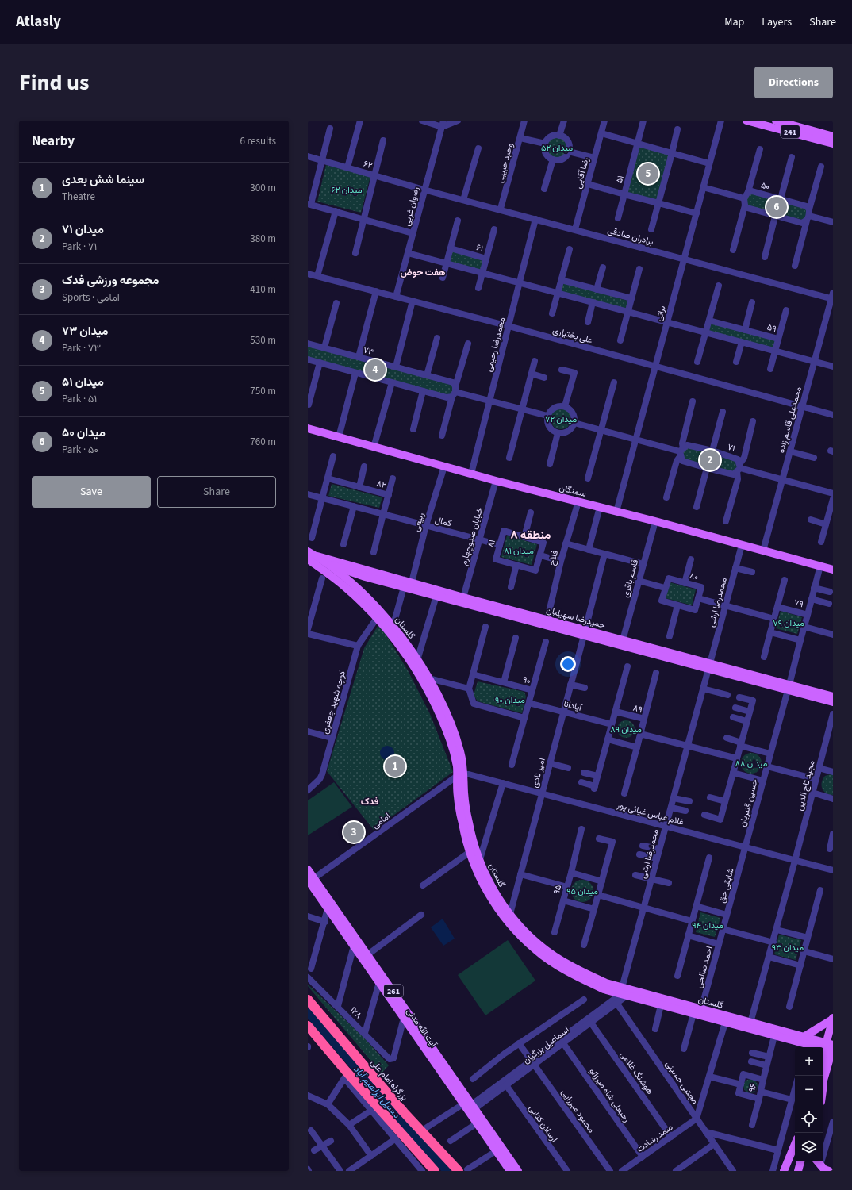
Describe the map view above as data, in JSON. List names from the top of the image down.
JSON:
{
  "streets": {
    "highway": ["بزرگراه امام علی"],
    "main road": [
      "241",
      "سمنگان",
      "حمیدرضا سهیلیان",
      "گلستان",
      "261",
      "آیت الله مدنی"
    ],
    "street": [
      "وحید حبیبی",
      "۶۲",
      "رضا آقایی",
      "۵۱",
      "۵۰",
      "رضوان غربی",
      "برادران صادقی",
      "۶۱",
      "براتی",
      "۵۹",
      "علی بختیاری",
      "محمدرضا رحیمی",
      "۷۳",
      "محمدعلی قاسم زاده",
      "۷۱",
      "۸۲",
      "کمال",
      "ربیعی",
      "خیابان صدوچهارم",
      "۸۱",
      "فلاح",
      "۸۰",
      "قاسم باقری",
      "محمدرضا ارشی",
      "۷۹",
      "۹۰",
      "کوچه شهید جعفری",
      "آپادانا",
      "۸۹",
      "امیر نادی",
      "مجید تاج الدین",
      "حسین قنبریان",
      "غلام عباس غیاثی ‌پور",
      "امامی",
      "شایقی حق",
      "۹۵",
      "احمد صالحی",
      "۱۲۸",
      "اسماعیل بزرگیان",
      "هوشنگ غلامی",
      "مجتبی حسینی",
      "۹۶",
      "رجبعلی شاه میرزالو",
      "محمود میرزایی",
      "ارسلان کتابی",
      "صمد رشادت"
    ]
  },
  "crossings": [
    ["وحید حبیبی", "برادران صادقی"],
    ["۶۲", "برادران صادقی"],
    ["رضا آقایی", "برادران صادقی"],
    ["۵۱", "براتی"],
    ["رضوان غربی", "برادران صادقی"],
    ["رضوان غربی", "علی بختیاری"],
    ["برادران صادقی", "براتی"],
    ["برادران صادقی", "محمدرضا رحیمی"],
    ["برادران صادقی", "محمدعلی قاسم زاده"],
    ["براتی", "علی بختیاری"],
    ["براتی", "سمنگان"],
    ["علی بختیاری", "محمدرضا رحیمی"],
    ["علی بختیاری", "محمدعلی قاسم زاده"],
    ["محمدرضا رحیمی", "سمنگان"],
    ["محمدعلی قاسم زاده", "سمنگان"],
    ["۸۲", "کمال"],
    ["سمنگان", "ربیعی"],
    ["سمنگان", "خیابان صدوچهارم"],
    ["سمنگان", "فلاح"],
    ["سمنگان", "قاسم باقری"],
    ["سمنگان", "محمدرضا ارشی"],
    ["کمال", "ربیعی"],
    ["کمال", "خیابان صدوچهارم"],
    ["کمال", "۸۱"],
    ["ربیعی", "حمیدرضا سهیلیان"],
    ["ربیعی", "گلستان"],
    ["خیابان صدوچهارم", "حمیدرضا سهیلیان"],
    ["فلاح", "حمیدرضا سهیلیان"],
    ["قاسم باقری", "حمیدرضا سهیلیان"],
    ["محمدرضا ارشی", "حمیدرضا سهیلیان"],
    ["محمدرضا ارشی", "گلستان"],
    ["محمدرضا ارشی", "غلام عباس غیاثی ‌پور"],
    ["محمدرضا ارشی", "اسماعیل بزرگیان"],
    ["۷۹", "حسین قنبریان"],
    ["حمیدرضا سهیلیان", "گلستان"],
    ["حمیدرضا سهیلیان", "امیر نادی"],
    ["حمیدرضا سهیلیان", "حسین قنبریان"],
    ["گلستان", "کوچه شهید جعفری"],
    ["گلستان", "امیر نادی"],
    ["گلستان", "مجید تاج الدین"],
    ["گلستان", "غلام عباس غیاثی ‌پور"],
    ["گلستان", "امامی"],
    ["گلستان", "احمد صالحی"],
    ["گلستان", "اسماعیل بزرگیان"],
    ["۹۰", "آپادانا"],
    ["آپادانا", "امیر نادی"],
    ["امیر نادی", "غلام عباس غیاثی ‌پور"],
    ["مجید تاج الدین", "غلام عباس غیاثی ‌پور"],
    ["حسین قنبریان", "غلام عباس غیاثی ‌پور"],
    ["حسین قنبریان", "شایقی حق"],
    ["غلام عباس غیاثی ‌پور", "امامی"],
    ["غلام عباس غیاثی ‌پور", "شایقی حق"],
    ["امامی", "261"],
    ["امامی", "آیت الله مدنی"],
    ["شایقی حق", "احمد صالحی"],
    ["261", "آیت الله مدنی"],
    ["261", "اسماعیل بزرگیان"],
    ["۱۲۸", "آیت الله مدنی"],
    ["آیت الله مدنی", "اسماعیل بزرگیان"],
    ["اسماعیل بزرگیان", "هوشنگ غلامی"],
    ["اسماعیل بزرگیان", "مجتبی حسینی"],
    ["اسماعیل بزرگیان", "رجبعلی شاه میرزالو"],
    ["اسماعیل بزرگیان", "محمود میرزایی"],
    ["اسماعیل بزرگیان", "ارسلان کتابی"],
    ["هوشنگ غلامی", "صمد رشادت"],
    ["مجتبی حسینی", "صمد رشادت"],
    ["رجبعلی شاه میرزالو", "صمد رشادت"]
  ],
  "districts": ["هفت حوض", "منطقه ۸", "فدک"],
  "water": ["مسیل ابراهیم آباد"],
  "parks": [
    "میدان ۵۲",
    "میدان ۶۲",
    "میدان ۷۲",
    "میدان ۸۱",
    "میدان ۷۹",
    "میدان ۹۰",
    "میدان ۸۹",
    "میدان ۸۸",
    "میدان ۹۵",
    "میدان ۹۴",
    "میدان ۹۳"
  ],
  "page": {
    "header": "Atlasly",
    "nav": ["Map", "Layers", "Share"],
    "title": "Find us",
    "buttons": [
      "Directions",
      ["Save", "Share"]
    ],
    "heading": ["Nearby", "6 results"],
    "list": [
      {
        "mark": "1",
        "name": "سینما شش بعدی",
        "note": "Theatre",
        "value": "300 m"
      },
      {
        "mark": "2",
        "name": "میدان ۷۱",
        "note": "Park · ۷۱",
        "value": "380 m"
      },
      {
        "mark": "3",
        "name": "مجموعه ورزشی فدک",
        "note": "Sports · امامی",
        "value": "410 m"
      },
      {
        "mark": "4",
        "name": "میدان ۷۳",
        "note": "Park · ۷۳",
        "value": "530 m"
      },
      {
        "mark": "5",
        "name": "میدان ۵۱",
        "note": "Park · ۵۱",
        "value": "750 m"
      },
      {
        "mark": "6",
        "name": "میدان ۵۰",
        "note": "Park · ۵۰",
        "value": "760 m"
      }
    ],
    "pins": [
      "5",
      "6",
      "4",
      "2",
      "1",
      "3"
    ],
    "map_buttons": ["+", "−"]
  }
}
